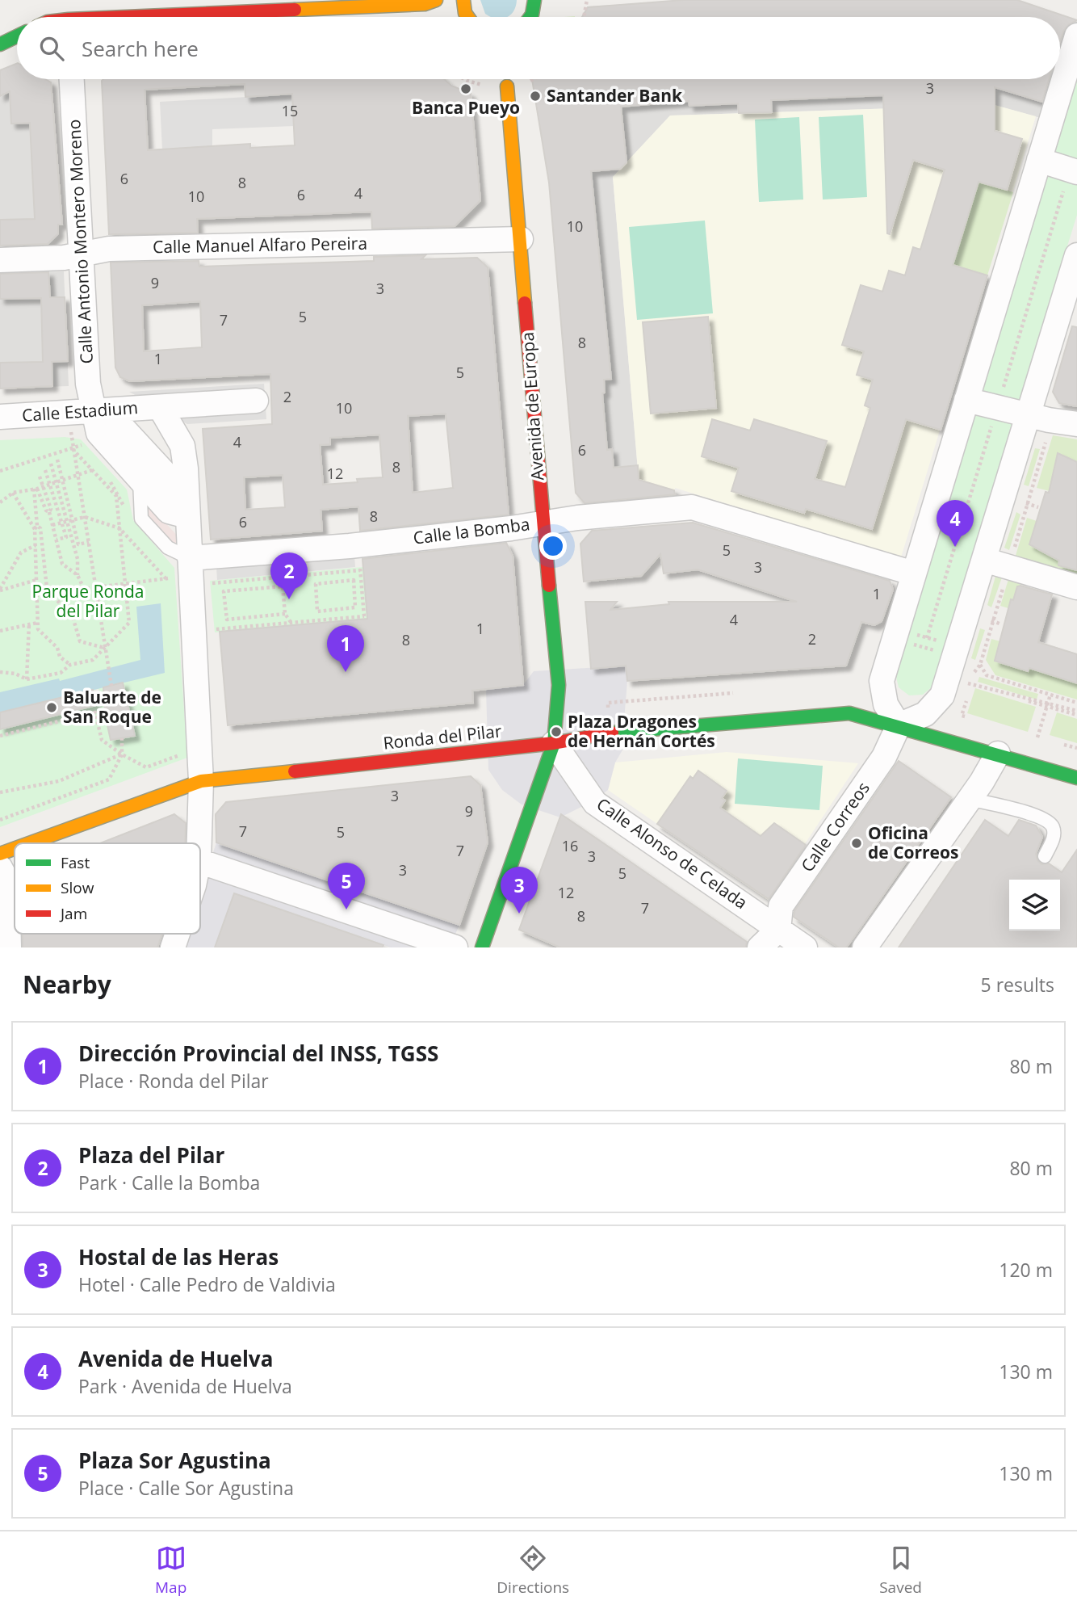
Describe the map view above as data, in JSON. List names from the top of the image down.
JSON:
{
  "streets": {
    "street": [
      "Calle Antonio Montero Moreno",
      "Calle Manuel Alfaro Pereira",
      "Avenida de Europa",
      "Calle Estadium",
      "Calle la Bomba",
      "Ronda del Pilar",
      "Calle Correos",
      "Calle Alonso de Celada"
    ]
  },
  "crossings": [
    ["Calle Antonio Montero Moreno", "Calle Manuel Alfaro Pereira"],
    ["Calle Antonio Montero Moreno", "Calle Estadium"],
    ["Calle Manuel Alfaro Pereira", "Avenida de Europa"],
    ["Avenida de Europa", "Calle la Bomba"],
    ["Avenida de Europa", "Ronda del Pilar"],
    ["Avenida de Europa", "Calle Alonso de Celada"],
    ["Ronda del Pilar", "Calle Correos"],
    ["Ronda del Pilar", "Calle Alonso de Celada"],
    ["Calle Correos", "Calle Alonso de Celada"]
  ],
  "parks": ["Parque Ronda del Pilar"],
  "places": [
    "Banca Pueyo",
    "Santander Bank",
    "Baluarte de San Roque",
    "Plaza Dragones de Hernán Cortés",
    "Oficina de Correos"
  ],
  "house_numbers": [
    "3",
    "15",
    "6",
    "8",
    "4",
    "6",
    "10",
    "10",
    "9",
    "3",
    "5",
    "7",
    "8",
    "1",
    "5",
    "2",
    "10",
    "4",
    "6",
    "8",
    "12",
    "8",
    "6",
    "5",
    "3",
    "1",
    "4",
    "1",
    "2",
    "8",
    "3",
    "9",
    "7",
    "5",
    "16",
    "7",
    "3",
    "3",
    "5",
    "12",
    "7",
    "8"
  ],
  "legend": ["Fast", "Slow", "Jam"],
  "page": {
    "search": "Search here",
    "pins": [
      "4",
      "2",
      "1",
      "5",
      "3"
    ],
    "heading": ["Nearby", "5 results"],
    "list": [
      {
        "mark": "1",
        "name": "Dirección Provincial del INSS, TGSS",
        "note": "Place · Ronda del Pilar",
        "value": "80 m"
      },
      {
        "mark": "2",
        "name": "Plaza del Pilar",
        "note": "Park · Calle la Bomba",
        "value": "80 m"
      },
      {
        "mark": "3",
        "name": "Hostal de las Heras",
        "note": "Hotel · Calle Pedro de Valdivia",
        "value": "120 m"
      },
      {
        "mark": "4",
        "name": "Avenida de Huelva",
        "note": "Park · Avenida de Huelva",
        "value": "130 m"
      },
      {
        "mark": "5",
        "name": "Plaza Sor Agustina",
        "note": "Place · Calle Sor Agustina",
        "value": "130 m"
      }
    ],
    "nav": ["Map", "Directions", "Saved"]
  }
}
